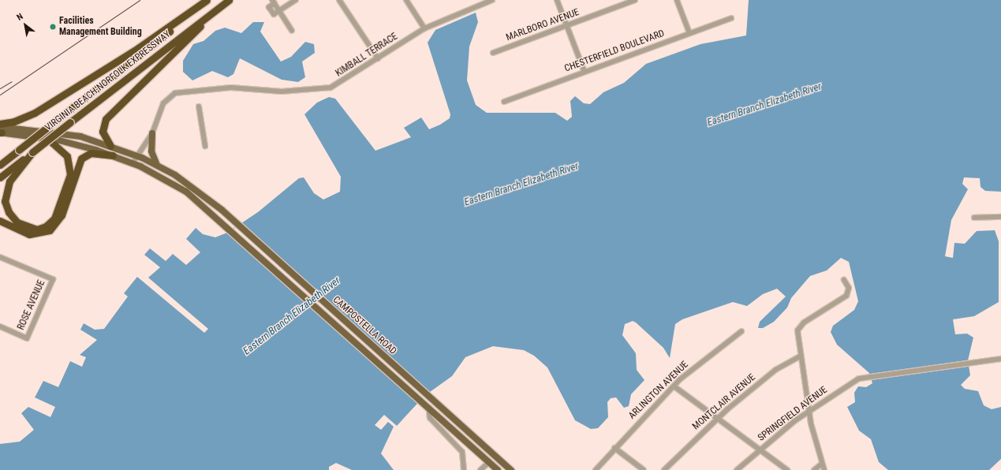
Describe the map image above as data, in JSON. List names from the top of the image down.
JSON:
{
  "streets": {
    "highway": ["VIRGINIA BEACH-NORFOLK EXPRESSWAY"],
    "main road": ["CAMPOSTELLA ROAD"],
    "street": [
      "MARLBORO AVENUE",
      "CHESTERFIELD BOULEVARD",
      "KIMBALL TERRACE",
      "ROSE AVENUE",
      "ARLINGTON AVENUE",
      "MONTCLAIR AVENUE",
      "SPRINGFIELD AVENUE"
    ]
  },
  "crossings": [
    ["KIMBALL TERRACE", "CAMPOSTELLA ROAD"]
  ],
  "water": ["Eastern Branch Elizabeth River"],
  "places": ["Facilities Management Building"],
  "north": "top left"
}
